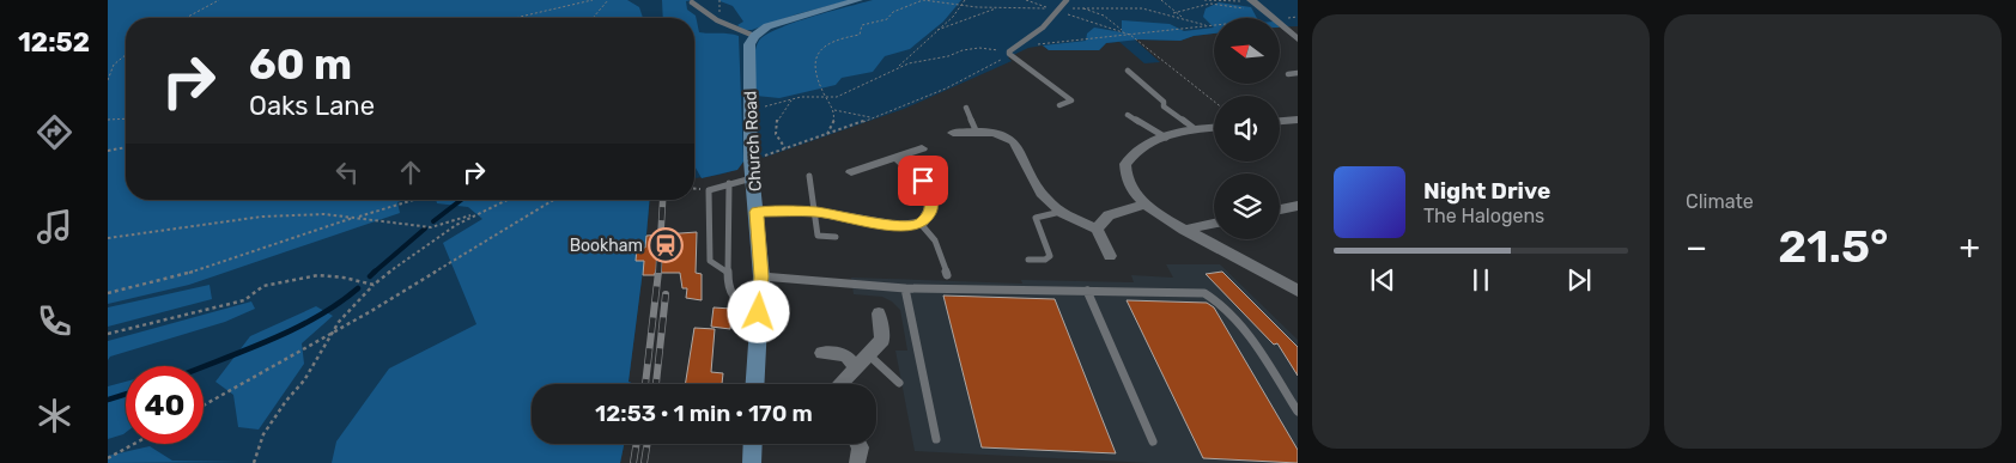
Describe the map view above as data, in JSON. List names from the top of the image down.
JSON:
{
  "streets": {
    "street": ["Church Road"]
  },
  "places": {
    "station": ["Bookham"]
  },
  "north": "left",
  "page": {
    "tabs": "12:52",
    "tile": "Climate",
    "turn": ["60 m", "Oaks Lane"],
    "song": ["Night Drive", "The Halogens"],
    "heat": ["−", "21.5°", "+"],
    "limit": "40",
    "trip": "12:53 · 1 min · 170 m"
  }
}
